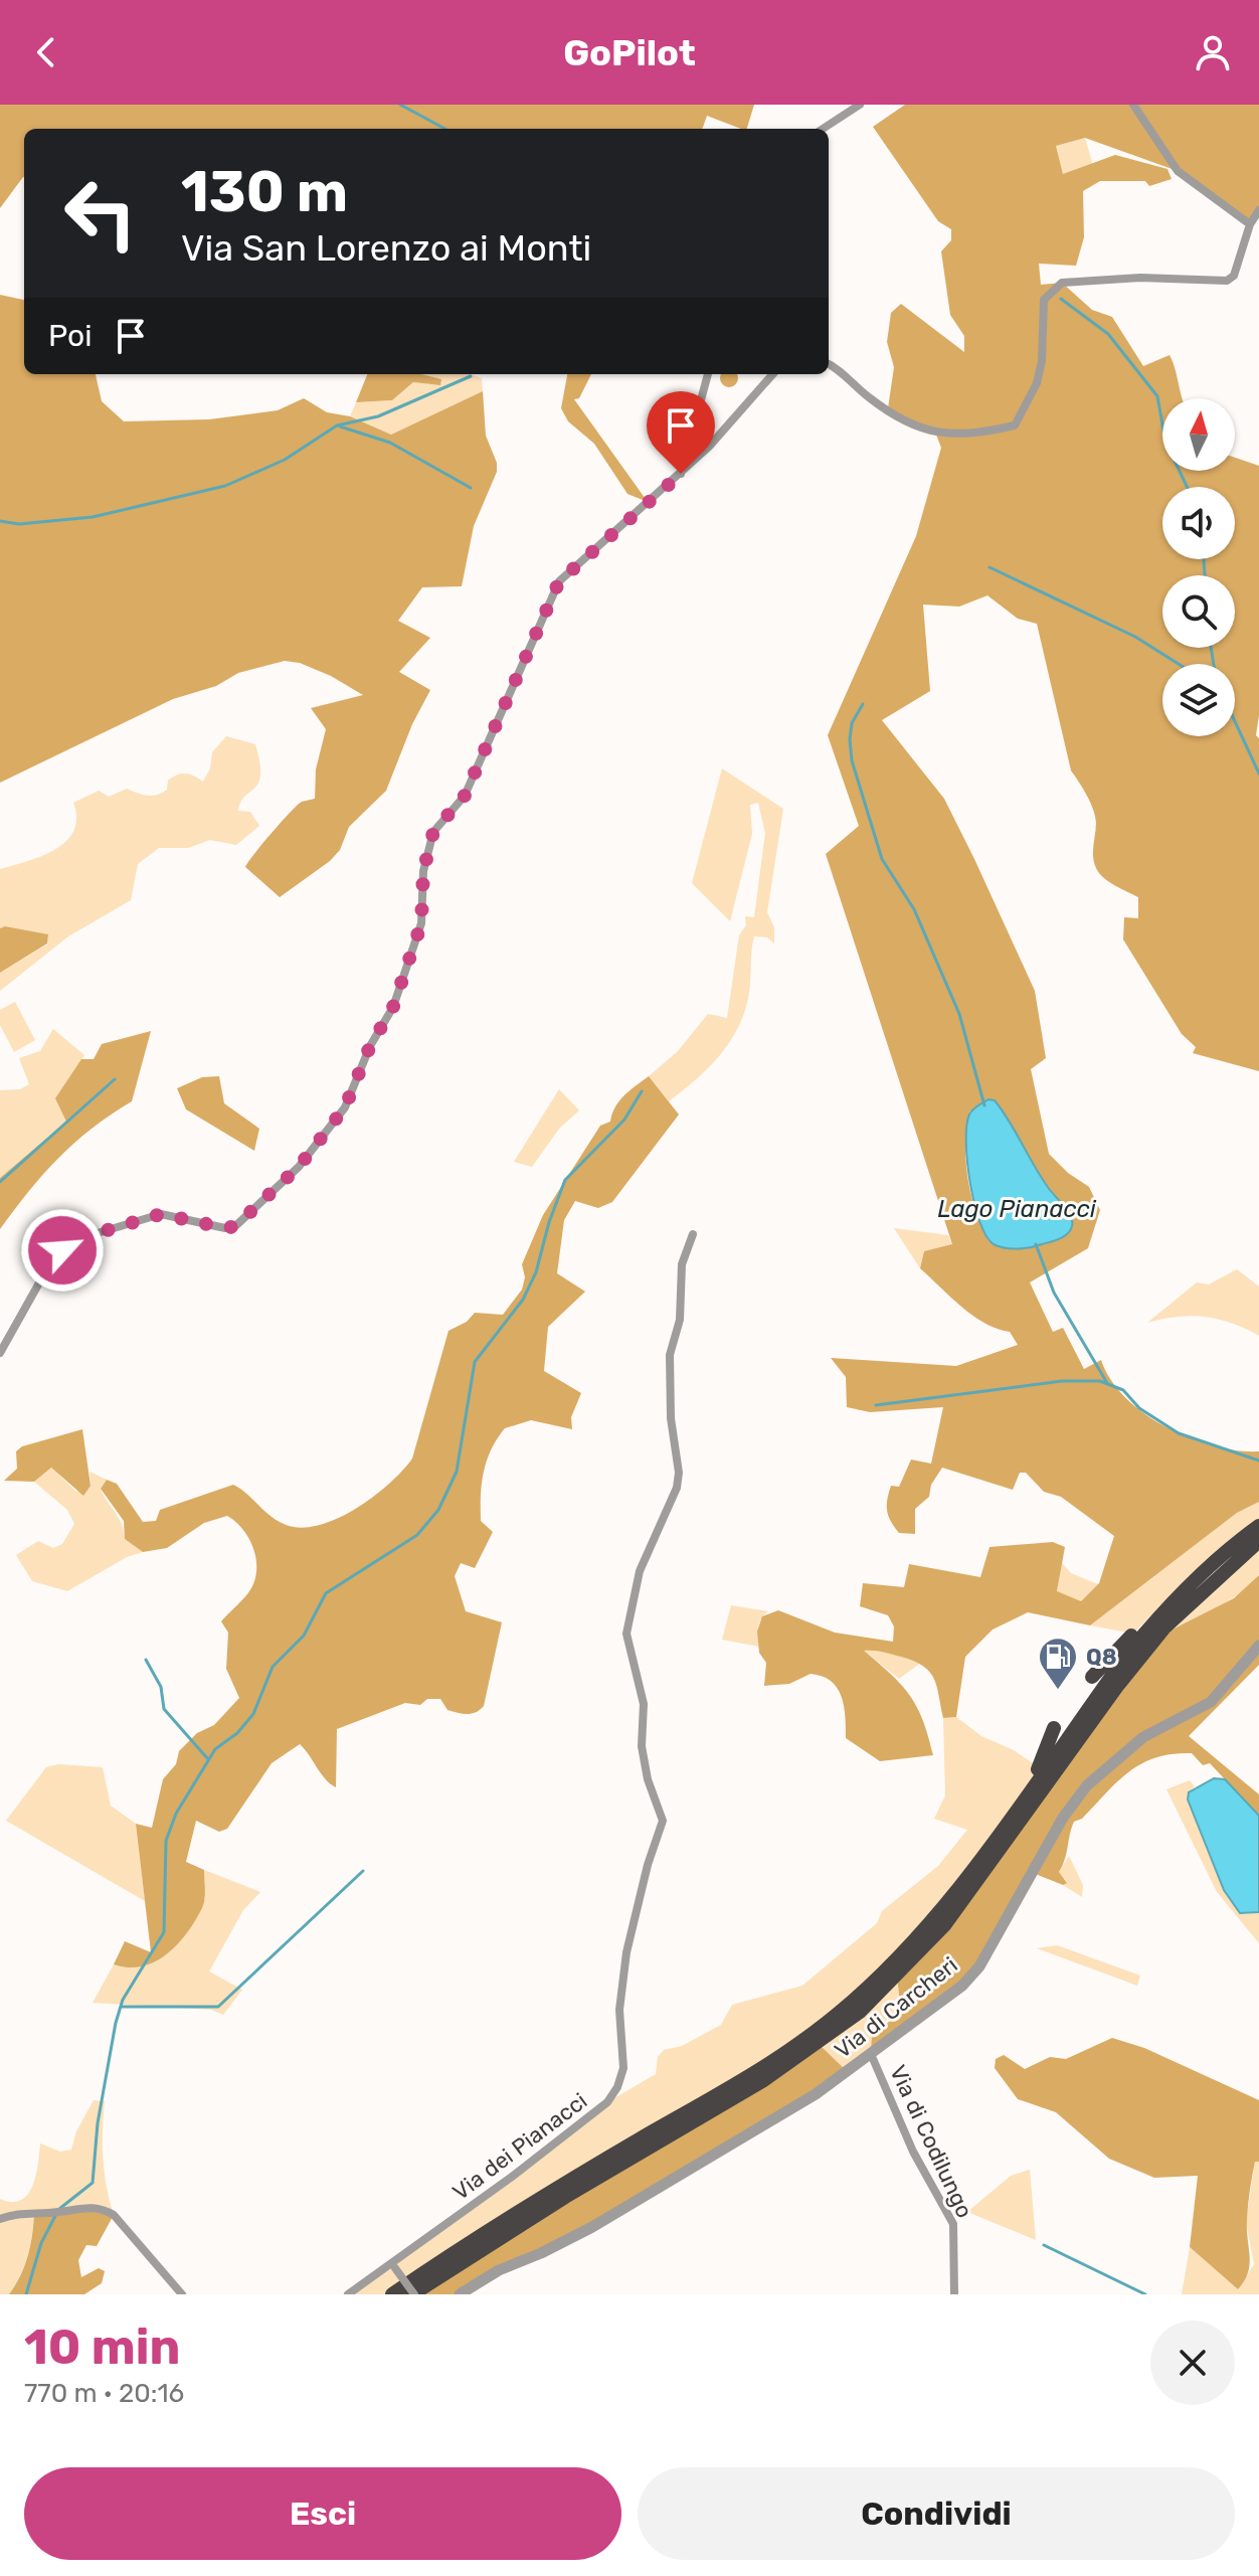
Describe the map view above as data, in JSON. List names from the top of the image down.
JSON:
{
  "streets": {
    "street": ["Via di Carcheri", "Via di Codilungo", "Via dei Pianacci"]
  },
  "crossings": [
    ["Via di Carcheri", "Via di Codilungo"]
  ],
  "water": ["Lago Pianacci"],
  "places": {
    "fuel station": ["Q8"]
  },
  "north": "top",
  "page": {
    "header": "GoPilot",
    "turn": ["130 m", "Via San Lorenzo ai Monti"],
    "then": "Poi",
    "heading": ["10 min", "770 m · 20:16"],
    "buttons": ["Esci", "Condividi"]
  }
}
